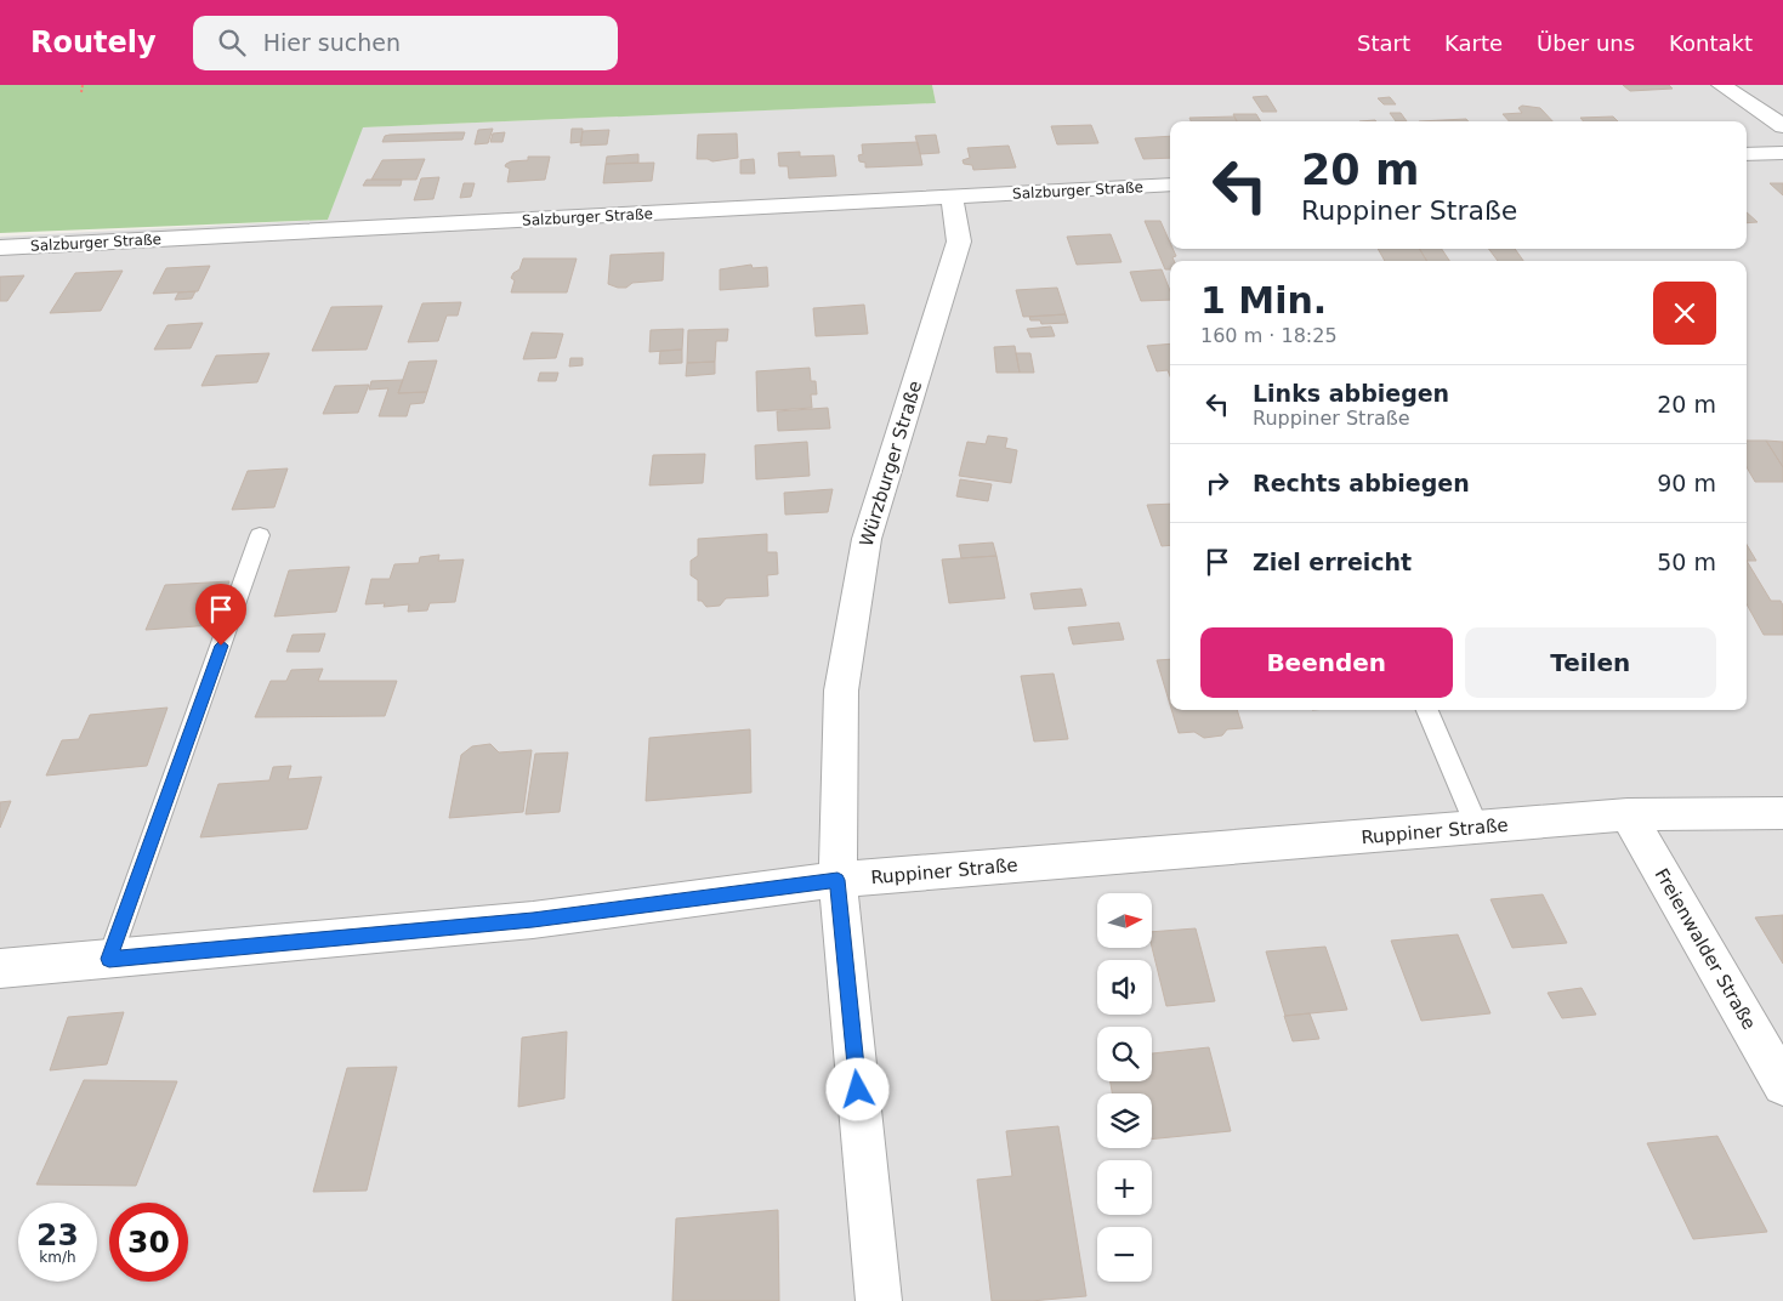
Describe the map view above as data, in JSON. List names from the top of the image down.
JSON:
{
  "streets": {
    "street": [
      "Salzburger Straße",
      "Würzburger Straße",
      "Ruppiner Straße",
      "Freienwalder Straße"
    ]
  },
  "crossings": [
    ["Salzburger Straße", "Würzburger Straße"],
    ["Würzburger Straße", "Ruppiner Straße"],
    ["Ruppiner Straße", "Freienwalder Straße"]
  ],
  "north": "right",
  "page": {
    "header": "Routely",
    "search": "Hier suchen",
    "nav": [
      "Start",
      "Karte",
      "Über uns",
      "Kontakt"
    ],
    "turn": ["20 m", "Ruppiner Straße"],
    "heading": ["1 Min.", "160 m · 18:25"],
    "list": [
      {
        "name": "Links abbiegen",
        "note": "Ruppiner Straße",
        "value": "20 m"
      },
      {
        "name": "Rechts abbiegen",
        "value": "90 m"
      },
      {
        "name": "Ziel erreicht",
        "value": "50 m"
      }
    ],
    "buttons": ["Beenden", "Teilen"],
    "map_buttons": ["+", "−"],
    "speed": "23 km/h",
    "limit": "30"
  }
}
